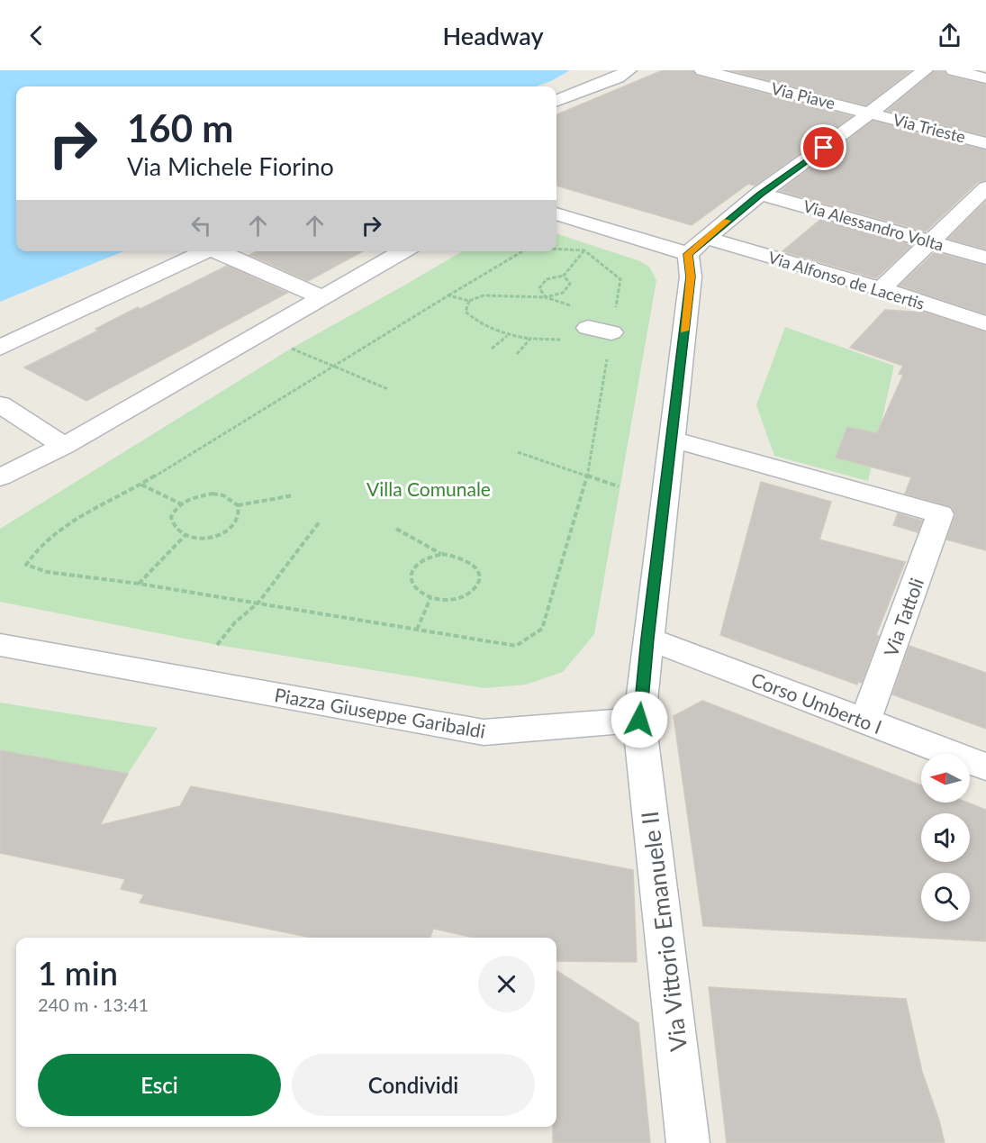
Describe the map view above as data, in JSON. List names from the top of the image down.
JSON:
{
  "streets": {
    "street": [
      "Via Piave",
      "Via Trieste",
      "Via Alessandro Volta",
      "Via Alfonso de Lacertis",
      "Via Tattoli",
      "Corso Umberto I",
      "Piazza Giuseppe Garibaldi",
      "Via Vittorio Emanuele II"
    ]
  },
  "crossings": [
    ["Via Piave", "Via Trieste"],
    ["Via Tattoli", "Corso Umberto I"],
    ["Piazza Giuseppe Garibaldi", "Via Vittorio Emanuele II"]
  ],
  "parks": ["Villa Comunale"],
  "north": "left",
  "page": {
    "header": "Headway",
    "turn": ["160 m", "Via Michele Fiorino"],
    "heading": ["1 min", "240 m · 13:41"],
    "buttons": ["Esci", "Condividi"]
  }
}
